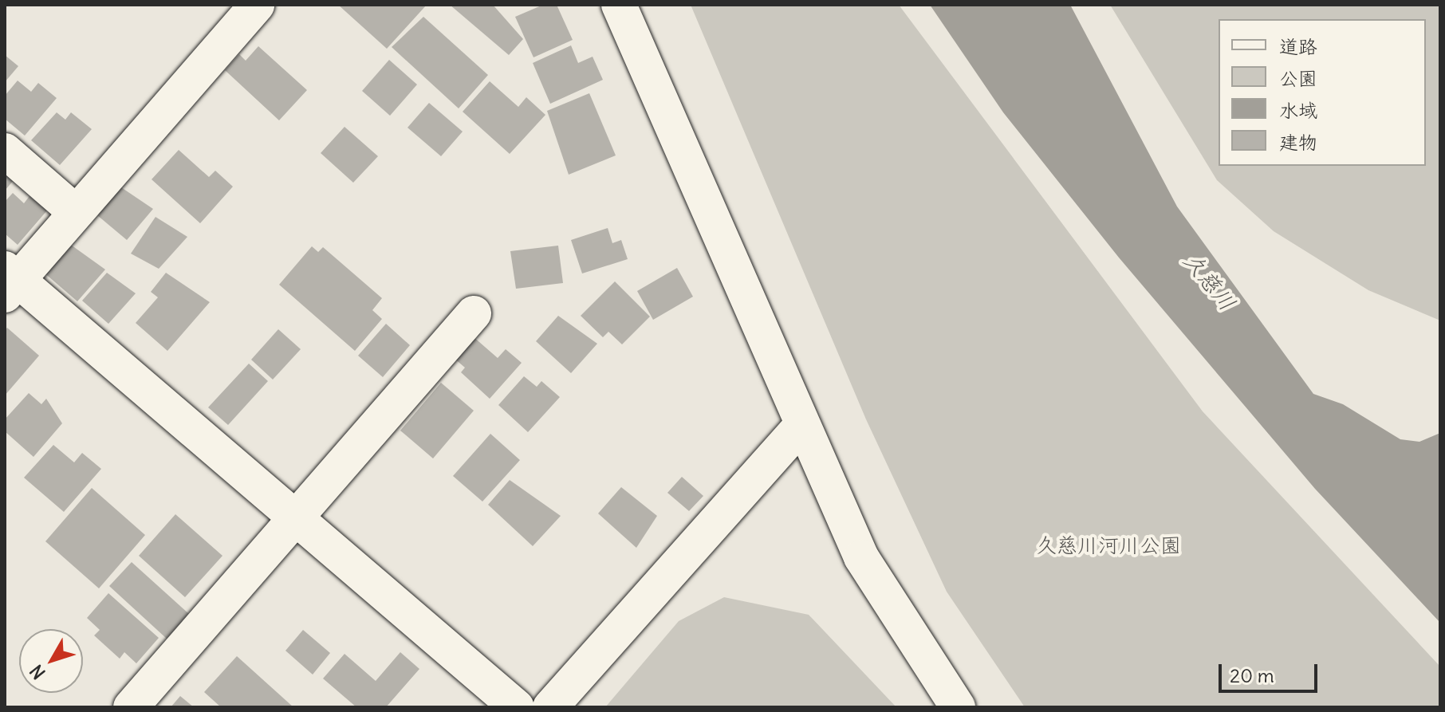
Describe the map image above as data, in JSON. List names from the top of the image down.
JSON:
{
  "water": ["久慈川"],
  "parks": ["久慈川河川公園"],
  "legend": [
    "道路",
    "公園",
    "水域",
    "建物"
  ],
  "scale_bar": "20 m",
  "north": "bottom left"
}
